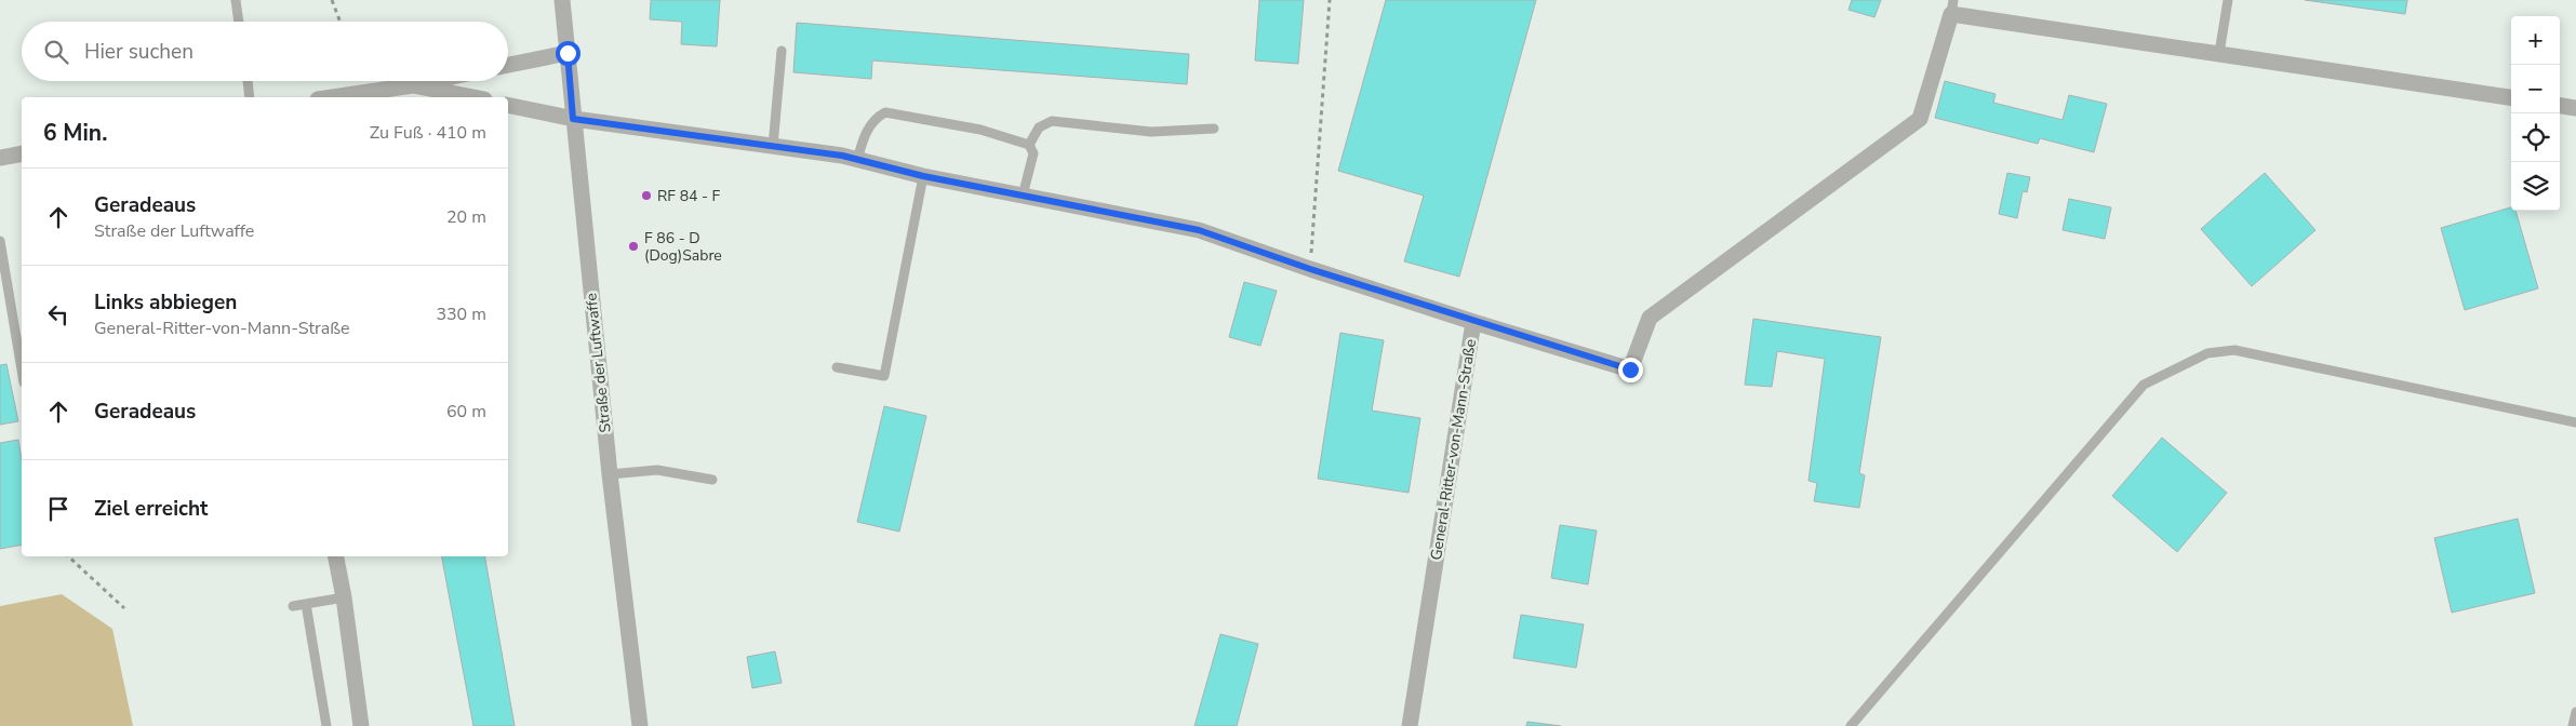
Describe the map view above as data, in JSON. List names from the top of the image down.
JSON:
{
  "streets": {
    "street": ["Straße der Luftwaffe", "General-Ritter-von-Mann-Straße"]
  },
  "crossings": [
    ["Straße der Luftwaffe", "General-Ritter-von-Mann-Straße"]
  ],
  "places": ["RF 84 - F", "F 86 - D (Dog)Sabre"],
  "page": {
    "map_buttons": ["+", "−"],
    "search": "Hier suchen",
    "heading": ["6 Min.", "Zu Fuß · 410 m"],
    "list": [
      ["Geradeaus", "Straße der Luftwaffe", "20 m"],
      ["Links abbiegen", "General-Ritter-von-Mann-Straße", "330 m"],
      ["Geradeaus", "60 m"],
      "Ziel erreicht"
    ]
  }
}
